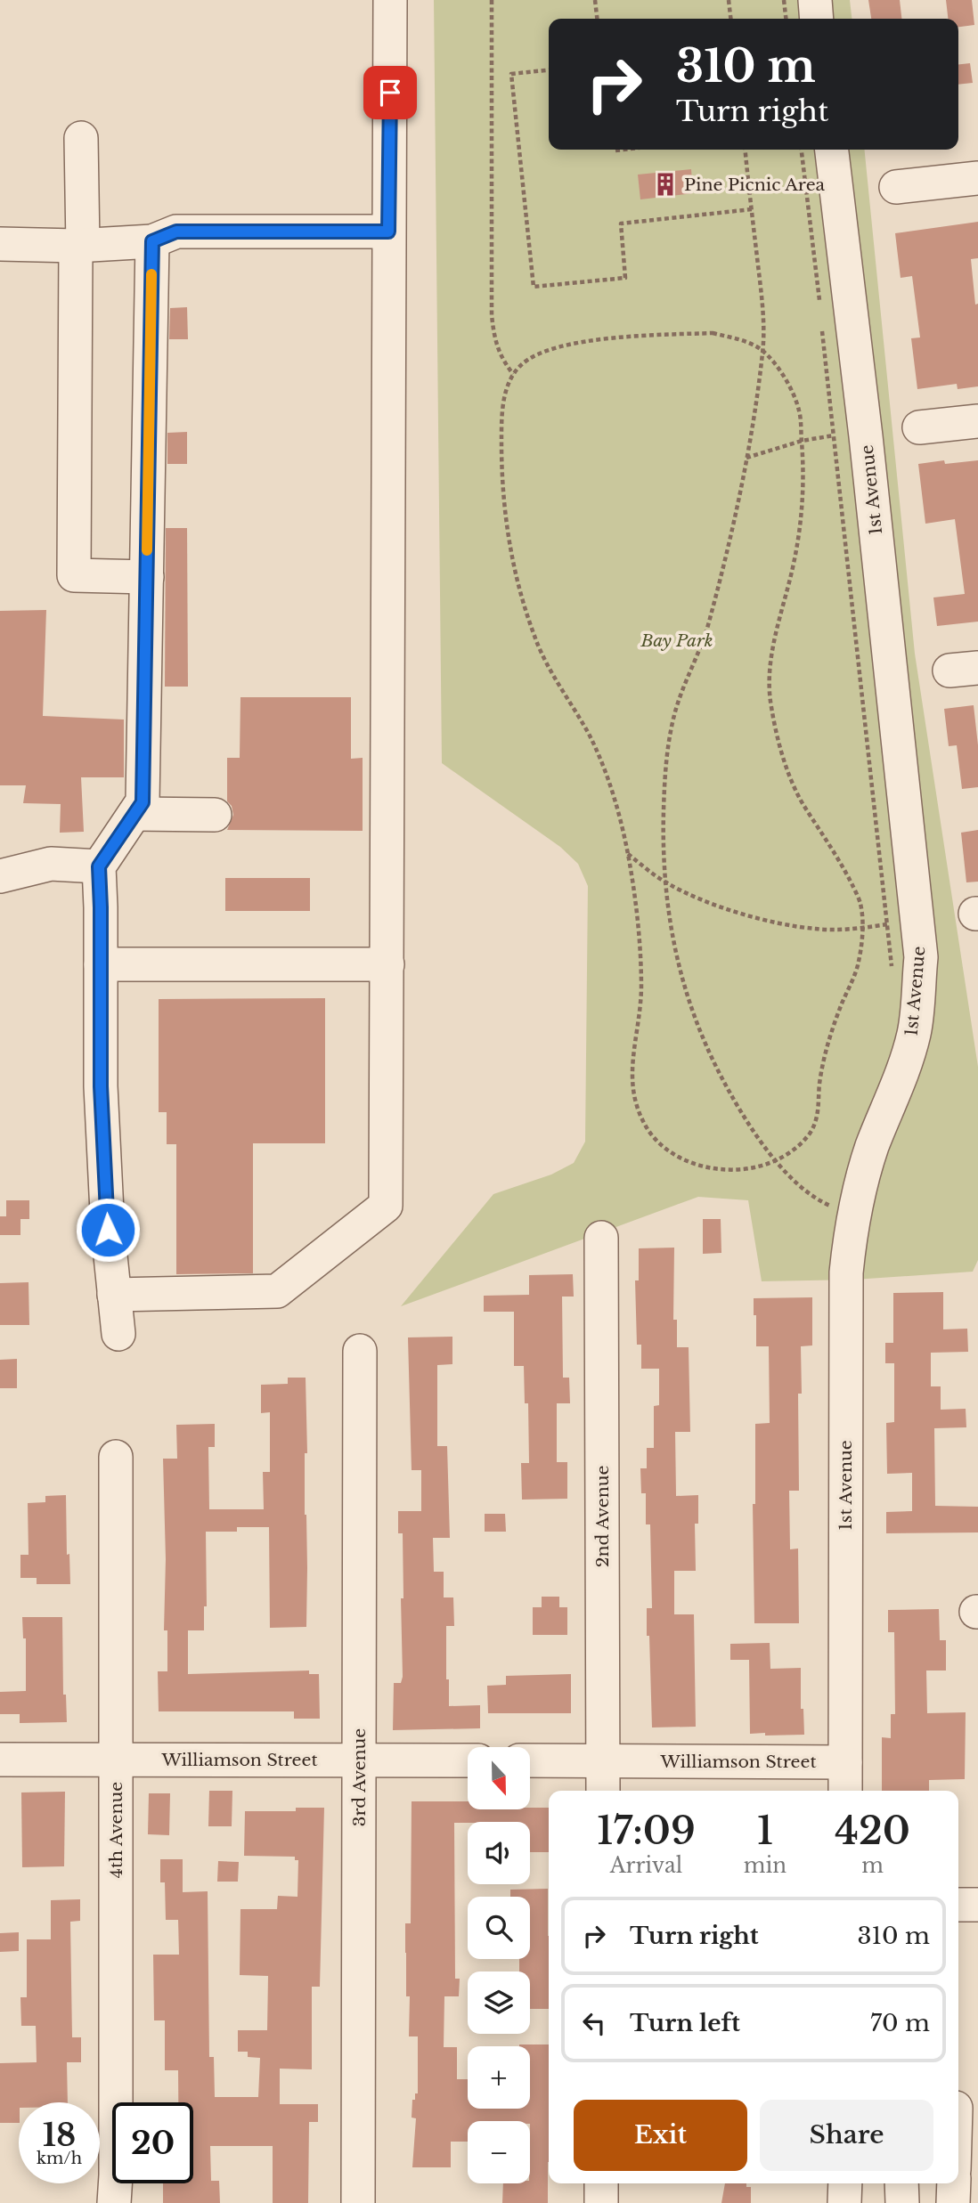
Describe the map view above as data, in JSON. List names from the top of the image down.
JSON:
{
  "streets": {
    "street": [
      "1st Avenue",
      "2nd Avenue",
      "Williamson Street",
      "3rd Avenue",
      "4th Avenue"
    ]
  },
  "crossings": [
    ["1st Avenue", "Williamson Street"],
    ["2nd Avenue", "Williamson Street"],
    ["Williamson Street", "3rd Avenue"],
    ["Williamson Street", "4th Avenue"]
  ],
  "parks": ["Bay Park"],
  "places": {
    "building": ["Pine Picnic Area"]
  },
  "north": "bottom",
  "page": {
    "turn": ["310 m", "Turn right"],
    "map_buttons": ["+", "−"],
    "eta": [
      "17:09",
      "Arrival",
      "1",
      "min",
      "420",
      "m"
    ],
    "list": [
      {
        "name": "Turn right",
        "value": "310 m"
      },
      {
        "name": "Turn left",
        "value": "70 m"
      }
    ],
    "buttons": ["Exit", "Share"],
    "speed": "18 km/h",
    "limit": "20"
  }
}
